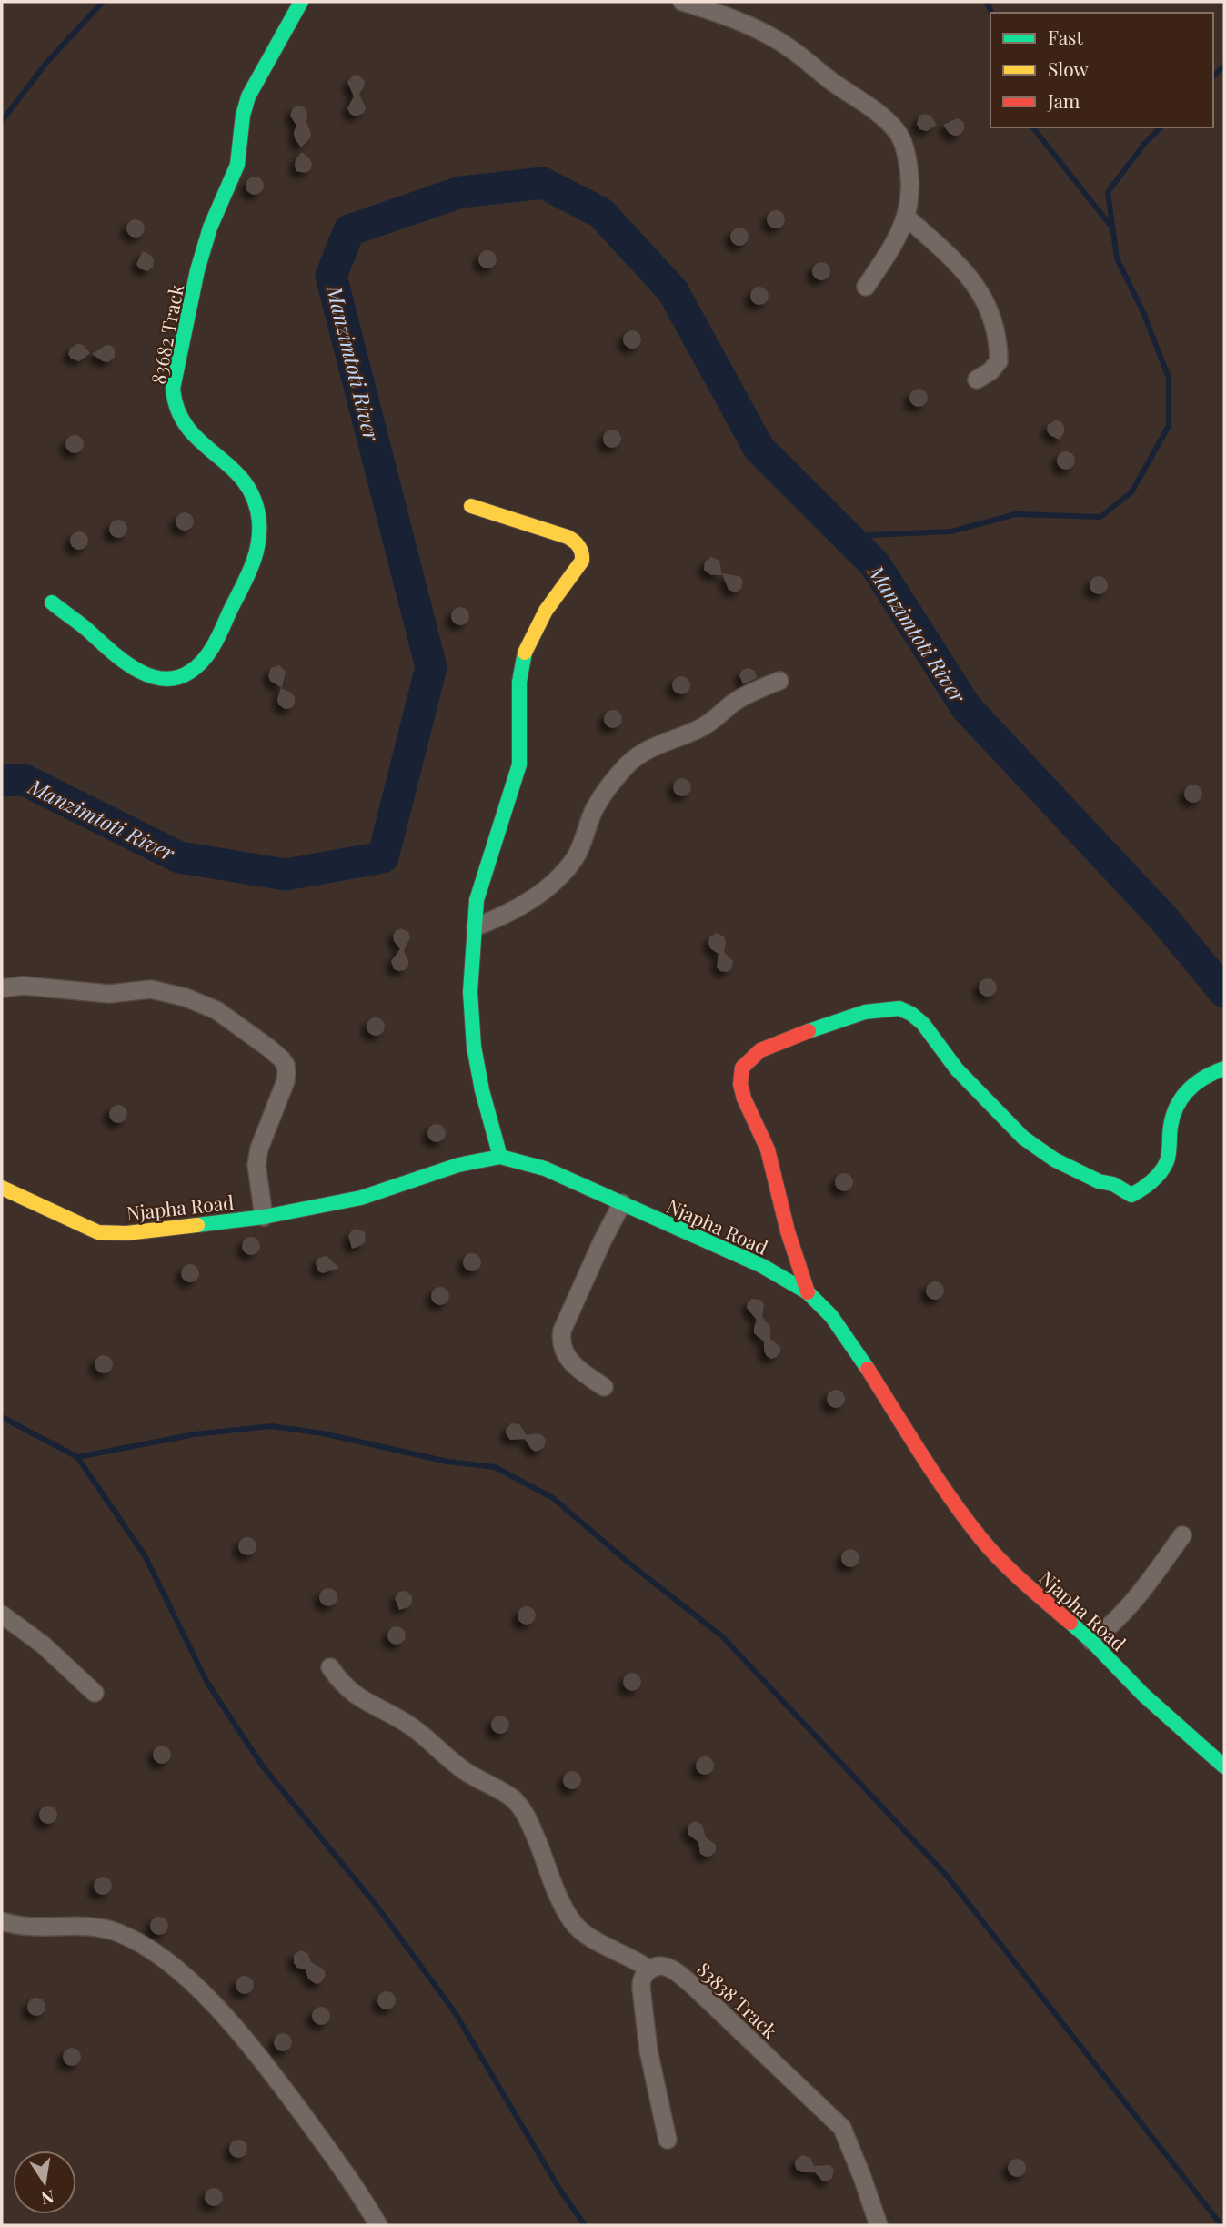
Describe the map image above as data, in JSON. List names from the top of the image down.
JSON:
{
  "streets": {
    "street": ["83682 Track", "Njapha Road", "83838 Track"]
  },
  "water": ["Manzimtoti River"],
  "legend": ["Fast", "Slow", "Jam"],
  "north": "bottom"
}
